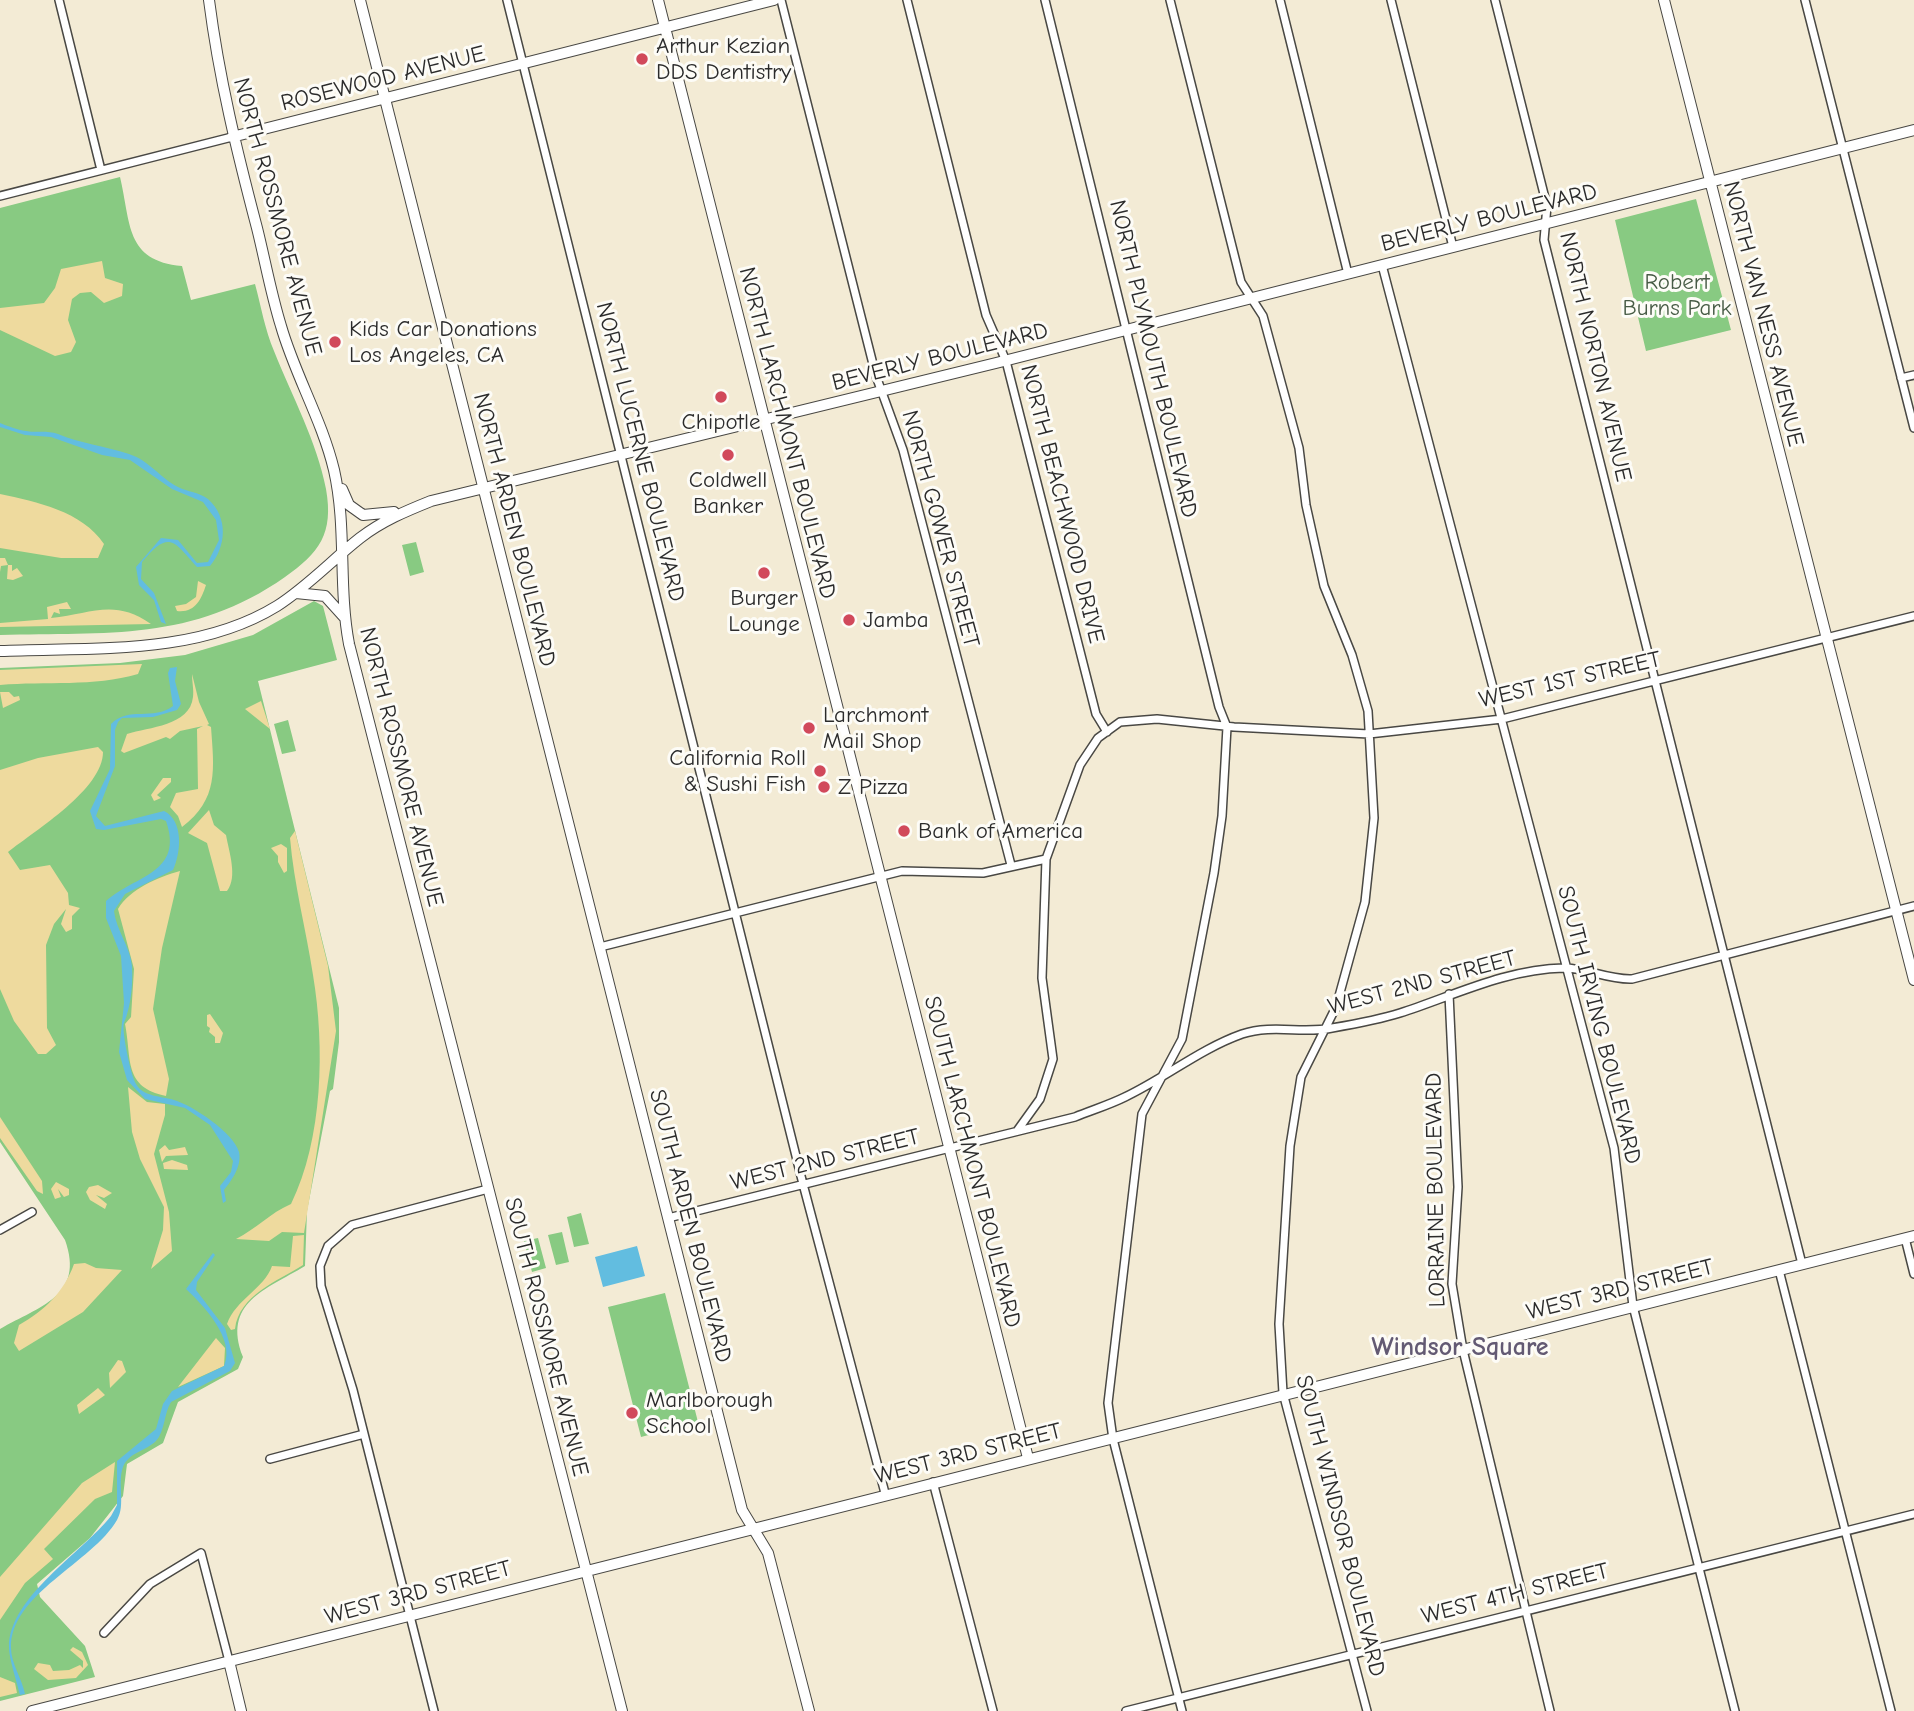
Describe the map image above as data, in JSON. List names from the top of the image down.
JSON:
{
  "streets": {
    "main road": [
      "ROSEWOOD AVENUE",
      "NORTH ROSSMORE AVENUE",
      "BEVERLY BOULEVARD",
      "NORTH VAN NESS AVENUE",
      "NORTH LARCHMONT BOULEVARD",
      "NORTH ARDEN BOULEVARD",
      "SOUTH LARCHMONT BOULEVARD",
      "SOUTH ARDEN BOULEVARD",
      "WEST 3RD STREET",
      "SOUTH ROSSMORE AVENUE"
    ],
    "street": [
      "NORTH NORTON AVENUE",
      "NORTH PLYMOUTH BOULEVARD",
      "NORTH LUCERNE BOULEVARD",
      "NORTH BEACHWOOD DRIVE",
      "NORTH GOWER STREET",
      "WEST 1ST STREET",
      "WEST 2ND STREET",
      "SOUTH IRVING BOULEVARD",
      "LORRAINE BOULEVARD",
      "SOUTH WINDSOR BOULEVARD",
      "WEST 4TH STREET"
    ]
  },
  "crossings": [
    ["ROSEWOOD AVENUE", "NORTH ROSSMORE AVENUE"],
    ["ROSEWOOD AVENUE", "NORTH LARCHMONT BOULEVARD"],
    ["ROSEWOOD AVENUE", "NORTH LUCERNE BOULEVARD"],
    ["ROSEWOOD AVENUE", "NORTH ARDEN BOULEVARD"],
    ["NORTH ROSSMORE AVENUE", "BEVERLY BOULEVARD"],
    ["NORTH ROSSMORE AVENUE", "SOUTH ROSSMORE AVENUE"],
    ["BEVERLY BOULEVARD", "NORTH VAN NESS AVENUE"],
    ["BEVERLY BOULEVARD", "NORTH NORTON AVENUE"],
    ["BEVERLY BOULEVARD", "NORTH PLYMOUTH BOULEVARD"],
    ["BEVERLY BOULEVARD", "NORTH LARCHMONT BOULEVARD"],
    ["BEVERLY BOULEVARD", "NORTH LUCERNE BOULEVARD"],
    ["BEVERLY BOULEVARD", "NORTH BEACHWOOD DRIVE"],
    ["BEVERLY BOULEVARD", "NORTH GOWER STREET"],
    ["BEVERLY BOULEVARD", "NORTH ARDEN BOULEVARD"],
    ["BEVERLY BOULEVARD", "SOUTH IRVING BOULEVARD"],
    ["BEVERLY BOULEVARD", "SOUTH WINDSOR BOULEVARD"],
    ["NORTH VAN NESS AVENUE", "WEST 1ST STREET"],
    ["NORTH VAN NESS AVENUE", "WEST 2ND STREET"],
    ["NORTH NORTON AVENUE", "WEST 1ST STREET"],
    ["NORTH NORTON AVENUE", "WEST 2ND STREET"],
    ["NORTH NORTON AVENUE", "WEST 3RD STREET"],
    ["NORTH PLYMOUTH BOULEVARD", "WEST 1ST STREET"],
    ["NORTH LARCHMONT BOULEVARD", "SOUTH LARCHMONT BOULEVARD"],
    ["NORTH LUCERNE BOULEVARD", "WEST 2ND STREET"],
    ["NORTH LUCERNE BOULEVARD", "WEST 3RD STREET"],
    ["NORTH BEACHWOOD DRIVE", "WEST 1ST STREET"],
    ["NORTH ARDEN BOULEVARD", "SOUTH ARDEN BOULEVARD"],
    ["WEST 1ST STREET", "SOUTH IRVING BOULEVARD"],
    ["WEST 1ST STREET", "SOUTH WINDSOR BOULEVARD"],
    ["WEST 2ND STREET", "SOUTH IRVING BOULEVARD"],
    ["WEST 2ND STREET", "SOUTH LARCHMONT BOULEVARD"],
    ["WEST 2ND STREET", "LORRAINE BOULEVARD"],
    ["WEST 2ND STREET", "SOUTH ARDEN BOULEVARD"],
    ["WEST 2ND STREET", "SOUTH WINDSOR BOULEVARD"],
    ["SOUTH IRVING BOULEVARD", "WEST 3RD STREET"],
    ["SOUTH IRVING BOULEVARD", "WEST 4TH STREET"],
    ["SOUTH LARCHMONT BOULEVARD", "WEST 3RD STREET"],
    ["LORRAINE BOULEVARD", "WEST 3RD STREET"],
    ["LORRAINE BOULEVARD", "WEST 4TH STREET"],
    ["SOUTH ARDEN BOULEVARD", "WEST 3RD STREET"],
    ["WEST 3RD STREET", "SOUTH ROSSMORE AVENUE"],
    ["WEST 3RD STREET", "SOUTH WINDSOR BOULEVARD"],
    ["SOUTH WINDSOR BOULEVARD", "WEST 4TH STREET"]
  ],
  "districts": ["Windsor Square"],
  "parks": ["Robert Burns Park"],
  "places": [
    "Arthur Kezian DDS Dentistry",
    "Kids Car Donations Los Angeles, CA",
    "Chipotle",
    "Coldwell Banker",
    "Burger Lounge",
    "Jamba",
    "Larchmont Mail Shop",
    "California Roll & Sushi Fish",
    "Z Pizza",
    "Bank of America",
    "Marlborough School"
  ]
}
